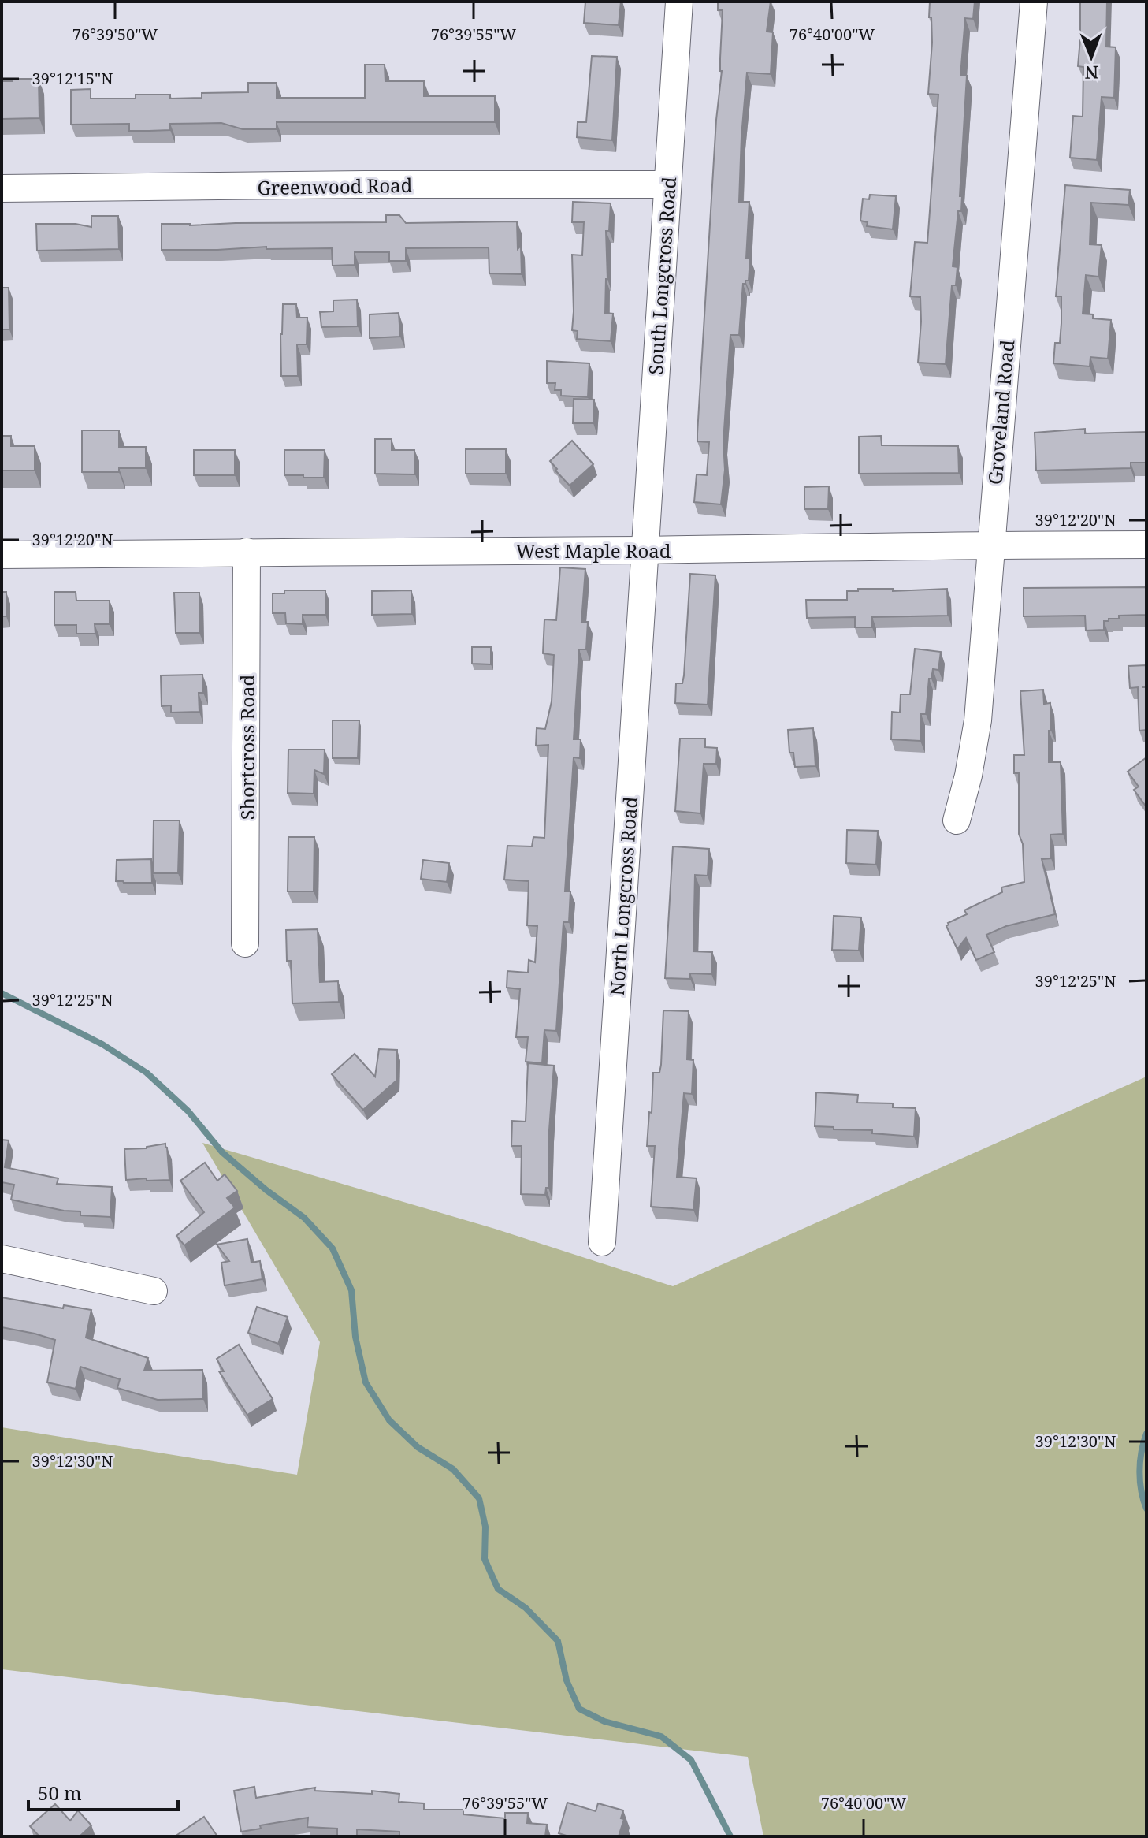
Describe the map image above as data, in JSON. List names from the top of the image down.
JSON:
{
  "streets": {
    "street": [
      "Greenwood Road",
      "South Longcross Road",
      "Groveland Road",
      "West Maple Road",
      "Shortcross Road",
      "North Longcross Road"
    ]
  },
  "crossings": [
    ["Greenwood Road", "South Longcross Road"],
    ["South Longcross Road", "West Maple Road"],
    ["South Longcross Road", "North Longcross Road"],
    ["Groveland Road", "West Maple Road"],
    ["West Maple Road", "Shortcross Road"],
    ["West Maple Road", "North Longcross Road"]
  ],
  "scale_bar": "50 m",
  "north": "bottom",
  "coordinates": [
    "76°39'50\"W",
    "76°39'55\"W",
    "76°40'00\"W",
    "39°12'15\"N",
    "39°12'20\"N",
    "39°12'25\"N",
    "39°12'30\"N"
  ]
}
